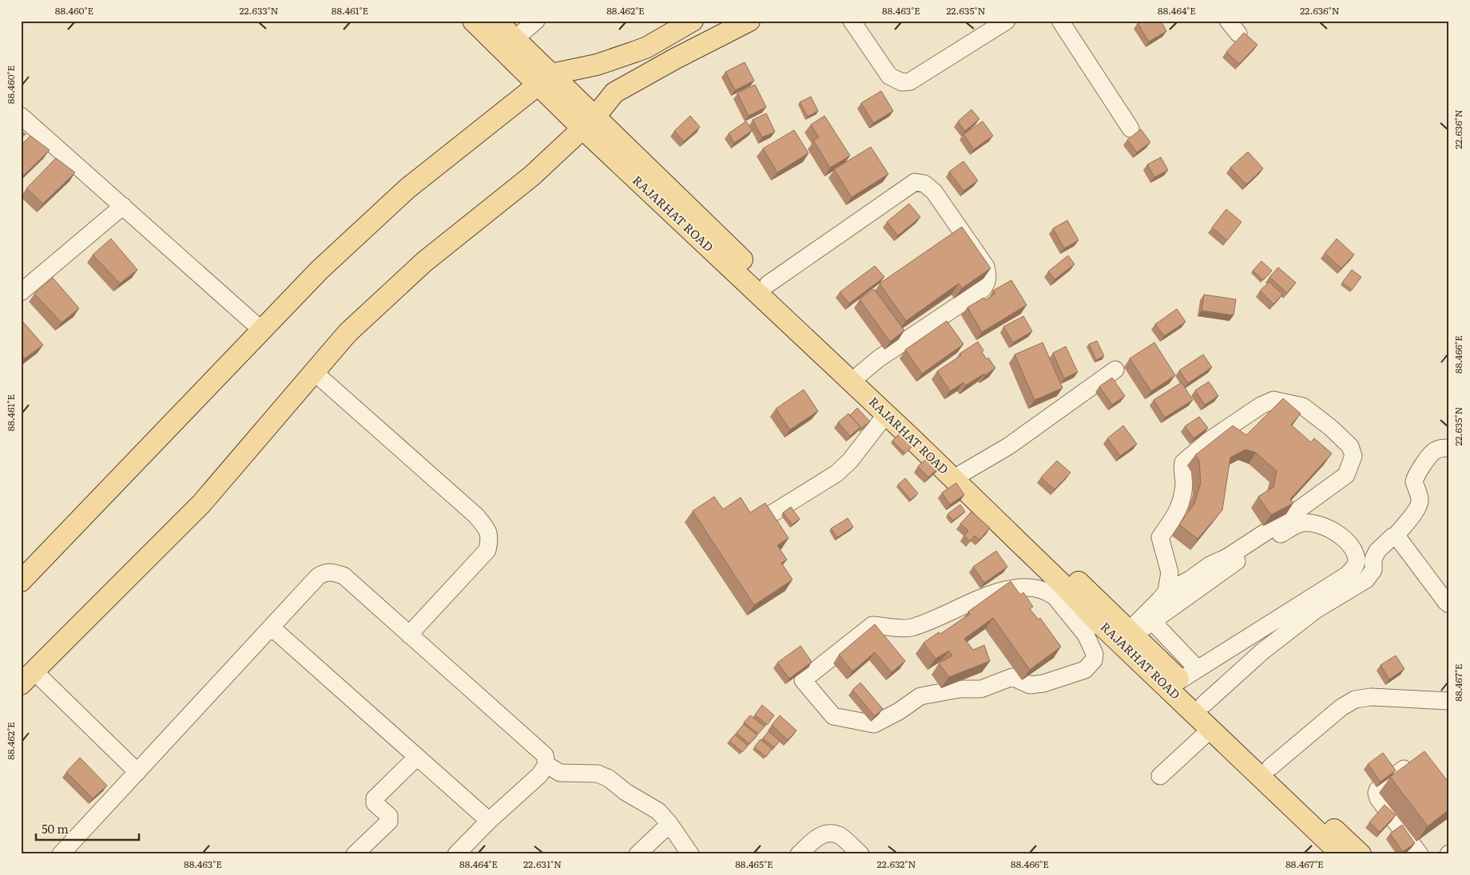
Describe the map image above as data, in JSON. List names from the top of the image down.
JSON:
{
  "streets": {
    "main road": ["RAJARHAT ROAD"]
  },
  "scale_bar": "50 m",
  "coordinates": [
    "88.460°E",
    "22.633°N",
    "88.461°E",
    "88.462°E",
    "88.463°E",
    "22.635°N",
    "88.464°E",
    "22.636°N",
    "88.466°E",
    "88.467°E",
    "22.631°N",
    "88.465°E",
    "22.632°N"
  ]
}
